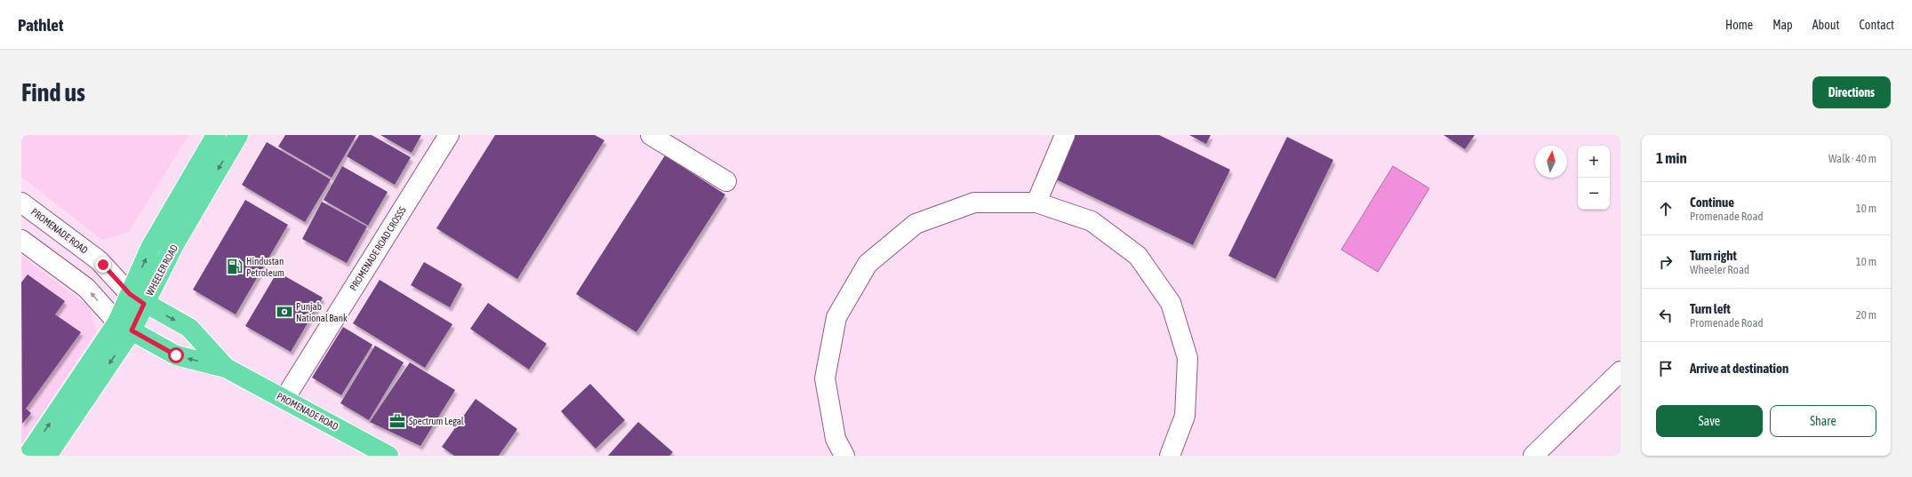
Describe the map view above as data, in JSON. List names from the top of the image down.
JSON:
{
  "streets": {
    "main road": ["PROMENADE ROAD", "WHEELER ROAD"],
    "street": ["PROMENADE ROAD CROSSS"]
  },
  "crossings": [
    ["PROMENADE ROAD", "PROMENADE ROAD CROSSS"],
    ["PROMENADE ROAD", "WHEELER ROAD"]
  ],
  "places": {
    "fuel station": ["Hindustan Petroleum"],
    "bank": ["Punjab National Bank"],
    "office": ["Spectrum Legal"]
  },
  "north": "top",
  "page": {
    "header": "Pathlet",
    "nav": [
      "Home",
      "Map",
      "About",
      "Contact"
    ],
    "buttons": [
      "Directions",
      ["Save", "Share"]
    ],
    "title": "Find us",
    "heading": ["1 min", "Walk · 40 m"],
    "map_buttons": ["+", "−"],
    "list": [
      ["Continue", "Promenade Road", "10 m"],
      ["Turn right", "Wheeler Road", "10 m"],
      ["Turn left", "Promenade Road", "20 m"],
      "Arrive at destination"
    ]
  }
}
